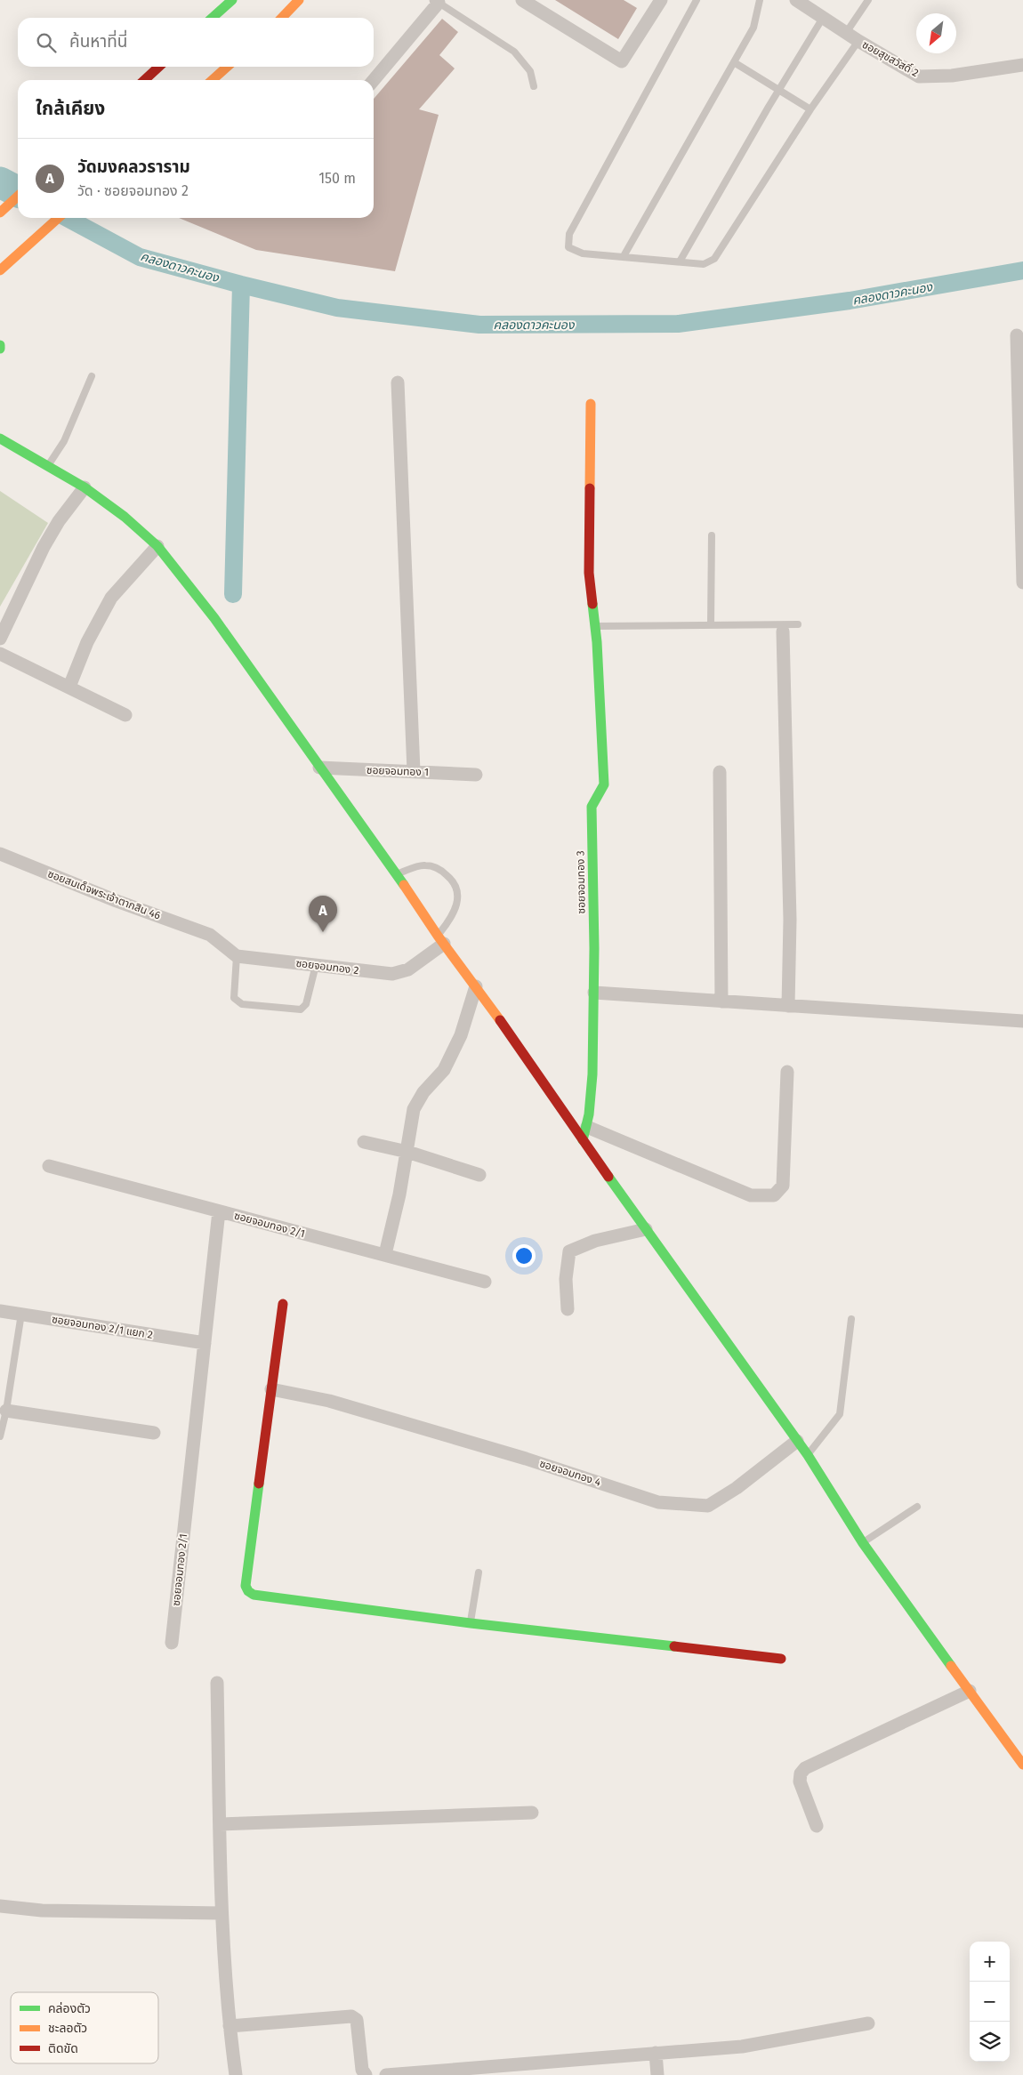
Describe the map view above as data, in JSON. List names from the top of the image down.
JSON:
{
  "streets": {
    "main road": ["ซอยจอมทอง 3"],
    "street": [
      "ซอยสุขสวัสดิ์ 2",
      "ซอยจอมทอง 1",
      "ซอยสมเด็จพระเจ้าตากสิน 46",
      "ซอยจอมทอง 2",
      "ซอยจอมทอง 2/1",
      "ซอยจอมทอง 2/1 แยก 2",
      "ซอยจอมทอง 4"
    ]
  },
  "crossings": [
    ["ซอยสมเด็จพระเจ้าตากสิน 46", "ซอยจอมทอง 2"],
    ["ซอยจอมทอง 2/1", "ซอยจอมทอง 2/1 แยก 2"]
  ],
  "water": ["คลองดาวคะนอง"],
  "legend": ["คล่องตัว", "ชะลอตัว", "ติดขัด"],
  "north": "bottom left",
  "page": {
    "search": "ค้นหาที่นี่",
    "heading": "ใกล้เคียง",
    "list": [
      {
        "mark": "A",
        "name": "วัดมงคลวราราม",
        "note": "วัด · ซอยจอมทอง 2",
        "value": "150 m"
      }
    ],
    "pins": "A",
    "map_buttons": ["+", "−"]
  }
}
